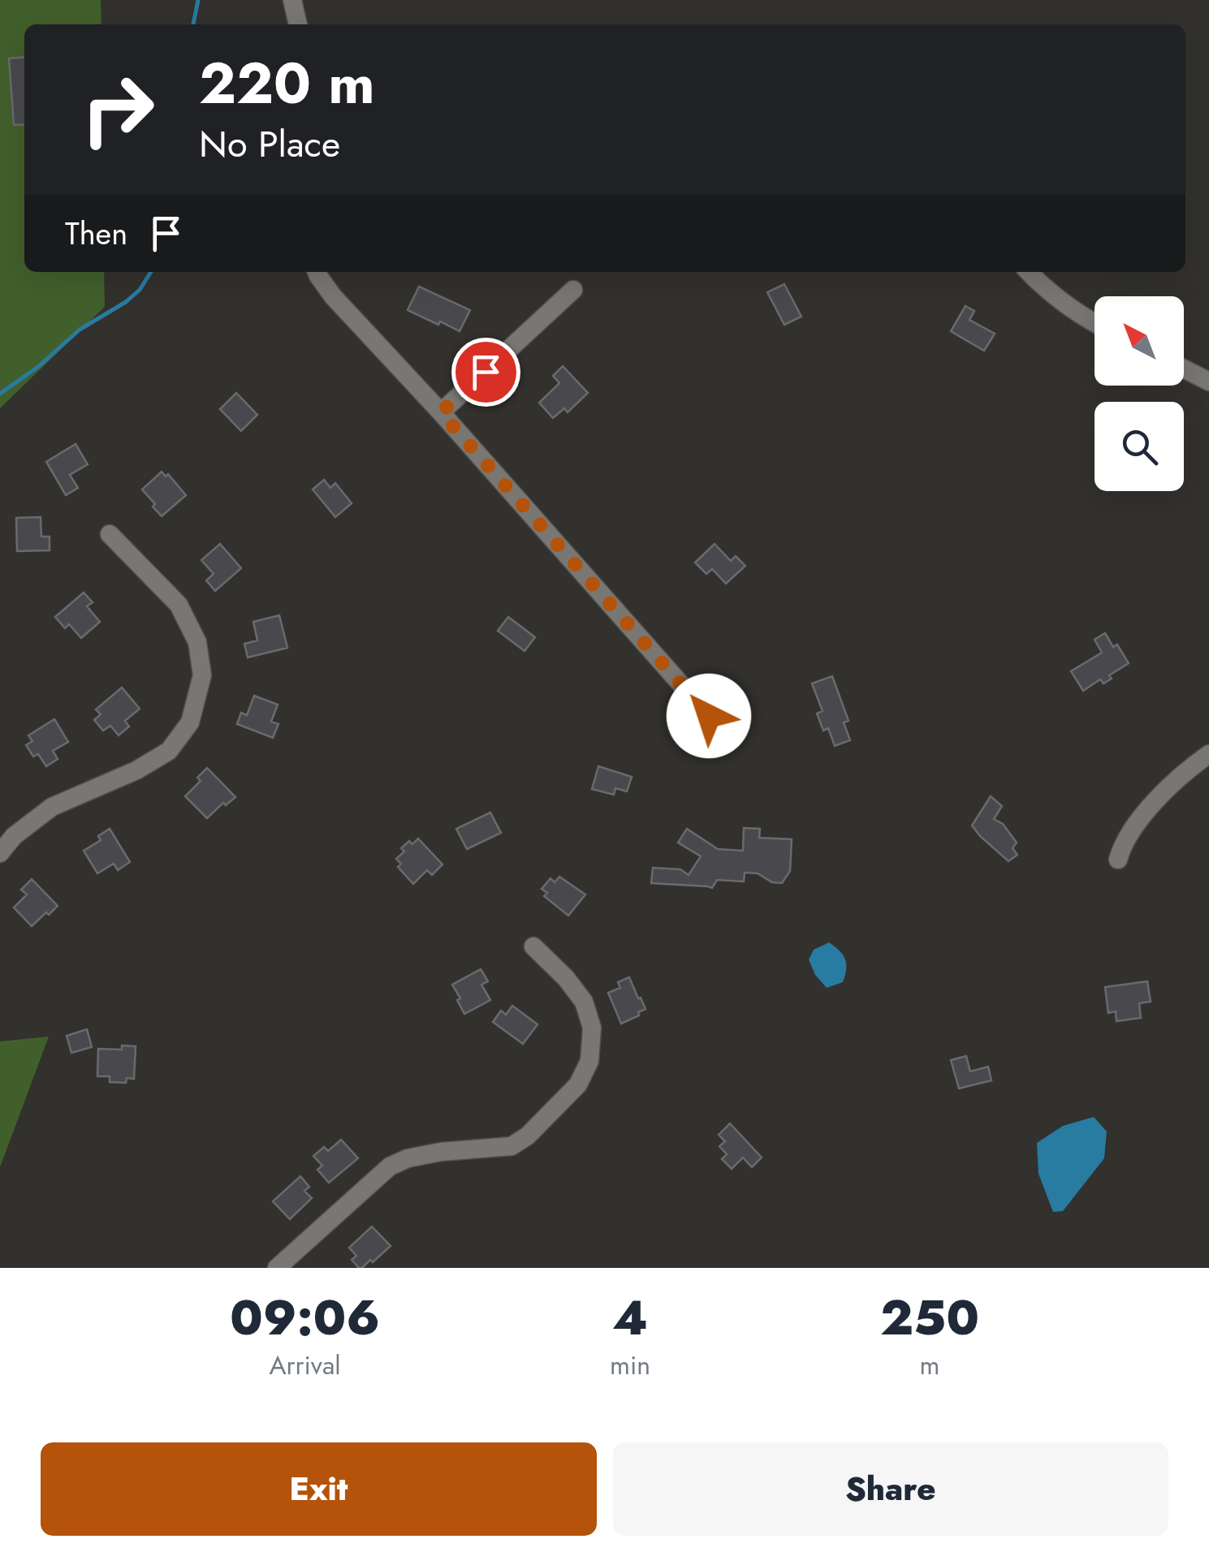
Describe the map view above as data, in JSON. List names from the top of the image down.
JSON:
{
  "north": "top left",
  "page": {
    "turn": ["220 m", "No Place"],
    "then": "Then",
    "eta": [
      "09:06",
      "Arrival",
      "4",
      "min",
      "250",
      "m"
    ],
    "buttons": ["Exit", "Share"]
  }
}
